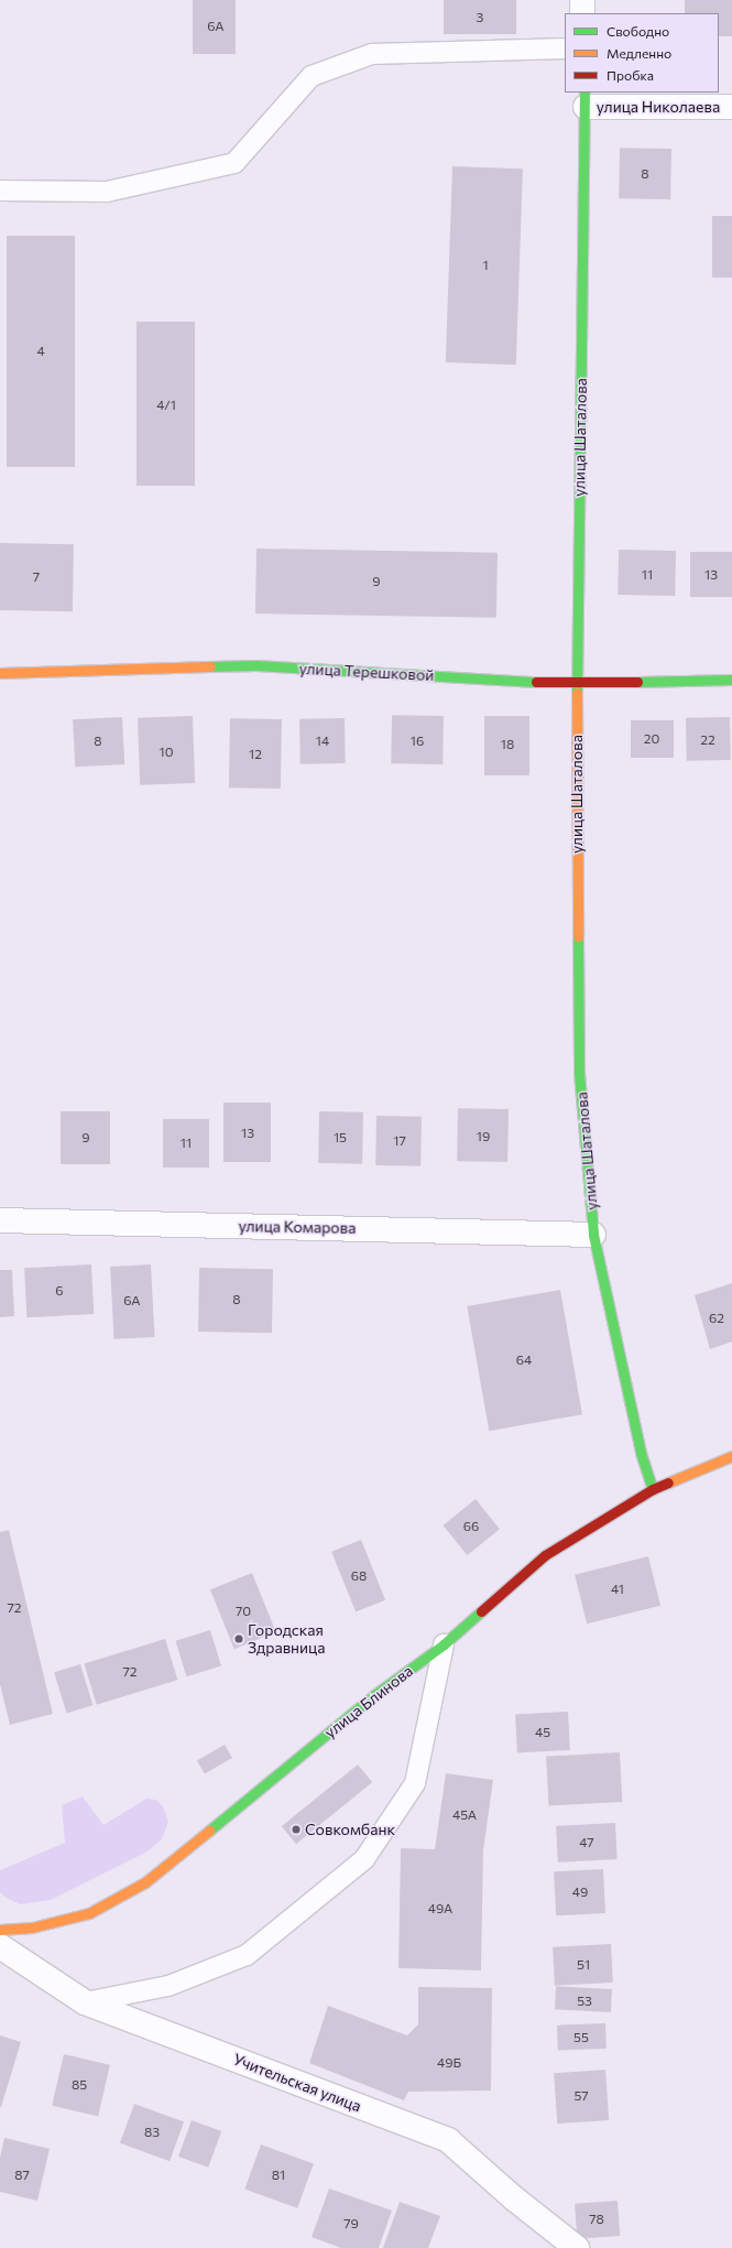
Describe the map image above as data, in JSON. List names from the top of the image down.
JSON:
{
  "streets": {
    "street": [
      "улица Николаева",
      "улица Шаталова",
      "улица Терешковой",
      "улица Комарова",
      "улица Блинова",
      "Учительская улица"
    ]
  },
  "crossings": [
    ["улица Николаева", "улица Шаталова"],
    ["улица Шаталова", "улица Терешковой"],
    ["улица Шаталова", "улица Комарова"],
    ["улица Шаталова", "улица Блинова"]
  ],
  "places": ["Городская Здравница", "Совкомбанк"],
  "house_numbers": [
    "3",
    "6А",
    "8",
    "1",
    "4",
    "4/1",
    "11",
    "13",
    "7",
    "9",
    "20",
    "22",
    "8",
    "14",
    "16",
    "18",
    "10",
    "12",
    "13",
    "19",
    "9",
    "15",
    "17",
    "11",
    "6",
    "8",
    "6А",
    "62",
    "64",
    "66",
    "68",
    "41",
    "72",
    "70",
    "72",
    "45",
    "45А",
    "47",
    "49",
    "49А",
    "51",
    "53",
    "55",
    "49Б",
    "85",
    "57",
    "83",
    "87",
    "81",
    "78",
    "79"
  ],
  "legend": ["Свободно", "Медленно", "Пробка"]
}
